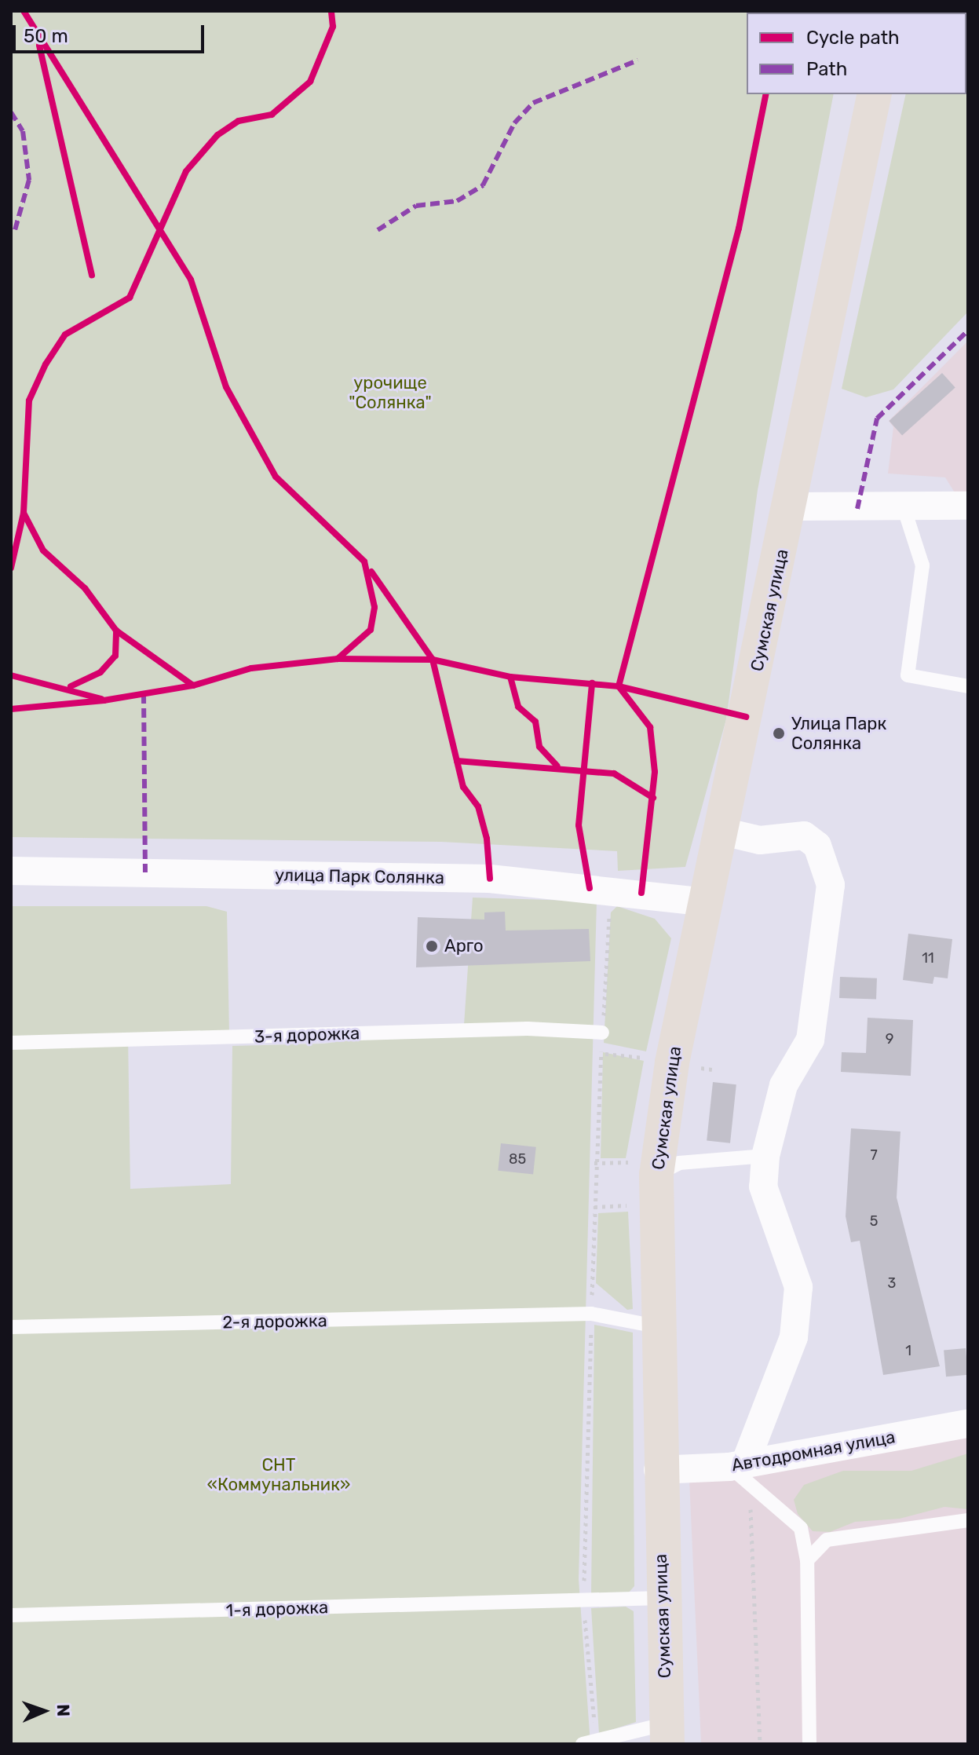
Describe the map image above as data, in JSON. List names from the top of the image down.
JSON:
{
  "streets": {
    "main road": ["Сумская улица"],
    "street": ["улица Парк Солянка", "Автодромная улица"],
    "lane": ["3-я дорожка", "2-я дорожка", "1-я дорожка"]
  },
  "crossings": [
    ["Сумская улица", "улица Парк Солянка"],
    ["Сумская улица", "2-я дорожка"],
    ["Сумская улица", "Автодромная улица"],
    ["Сумская улица", "1-я дорожка"]
  ],
  "parks": ["урочище \"Солянка\"", "СНТ «Коммунальник»"],
  "places": ["Улица Парк Солянка", "Арго"],
  "house_numbers": [
    "11",
    "9",
    "7",
    "85",
    "5",
    "3",
    "1"
  ],
  "legend": ["Cycle path", "Path"],
  "scale_bar": "50 m",
  "north": "right"
}
